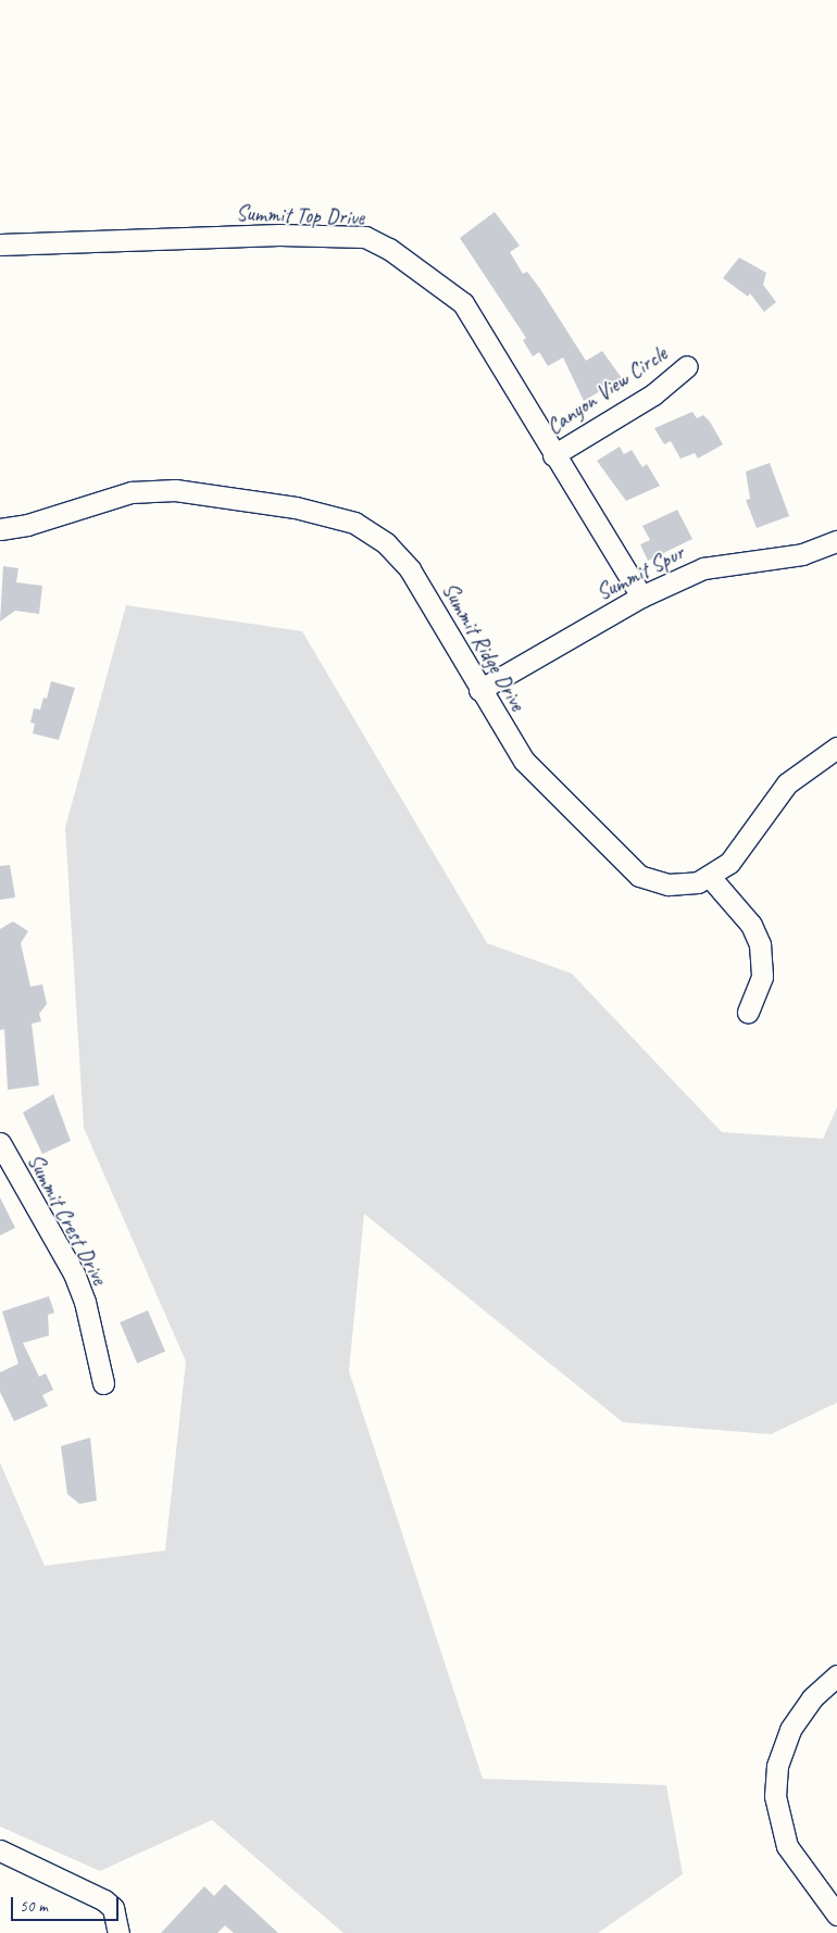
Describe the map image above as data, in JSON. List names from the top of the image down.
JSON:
{
  "streets": {
    "street": [
      "Summit Top Drive",
      "Canyon View Circle",
      "Summit Spur",
      "Summit Ridge Drive",
      "Summit Crest Drive"
    ]
  },
  "crossings": [
    ["Summit Top Drive", "Canyon View Circle"],
    ["Summit Top Drive", "Summit Spur"],
    ["Summit Spur", "Summit Ridge Drive"]
  ],
  "scale_bar": "50 m"
}
